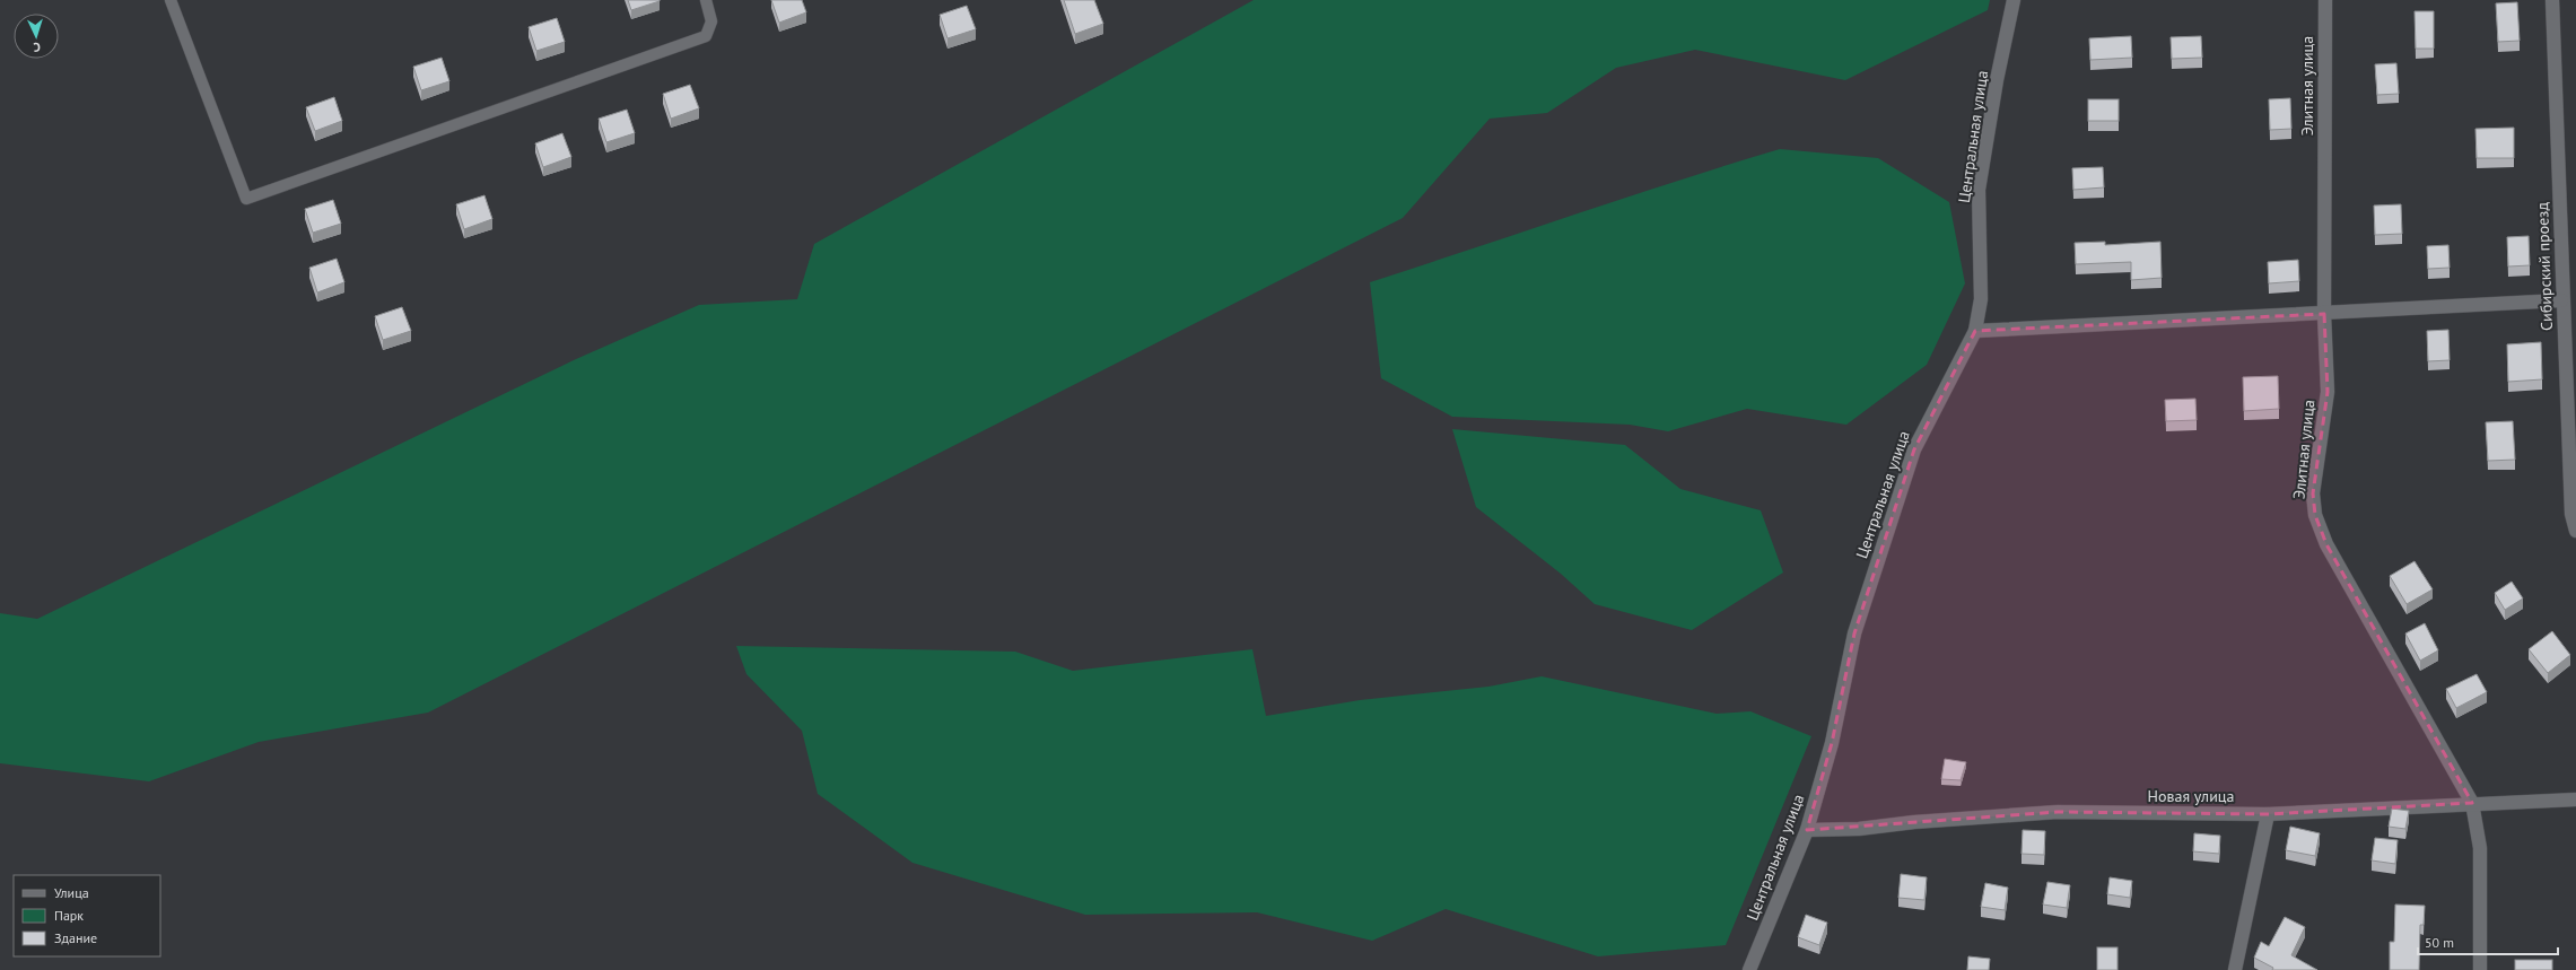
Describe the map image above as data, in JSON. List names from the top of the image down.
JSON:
{
  "streets": {
    "street": [
      "Элитная улица",
      "Центральная улица",
      "Сибирский проезд",
      "Новая улица"
    ]
  },
  "crossings": [
    ["Элитная улица", "Новая улица"],
    ["Центральная улица", "Новая улица"]
  ],
  "legend": ["Улица", "Парк", "Здание"],
  "scale_bar": "50 m",
  "north": "bottom"
}
